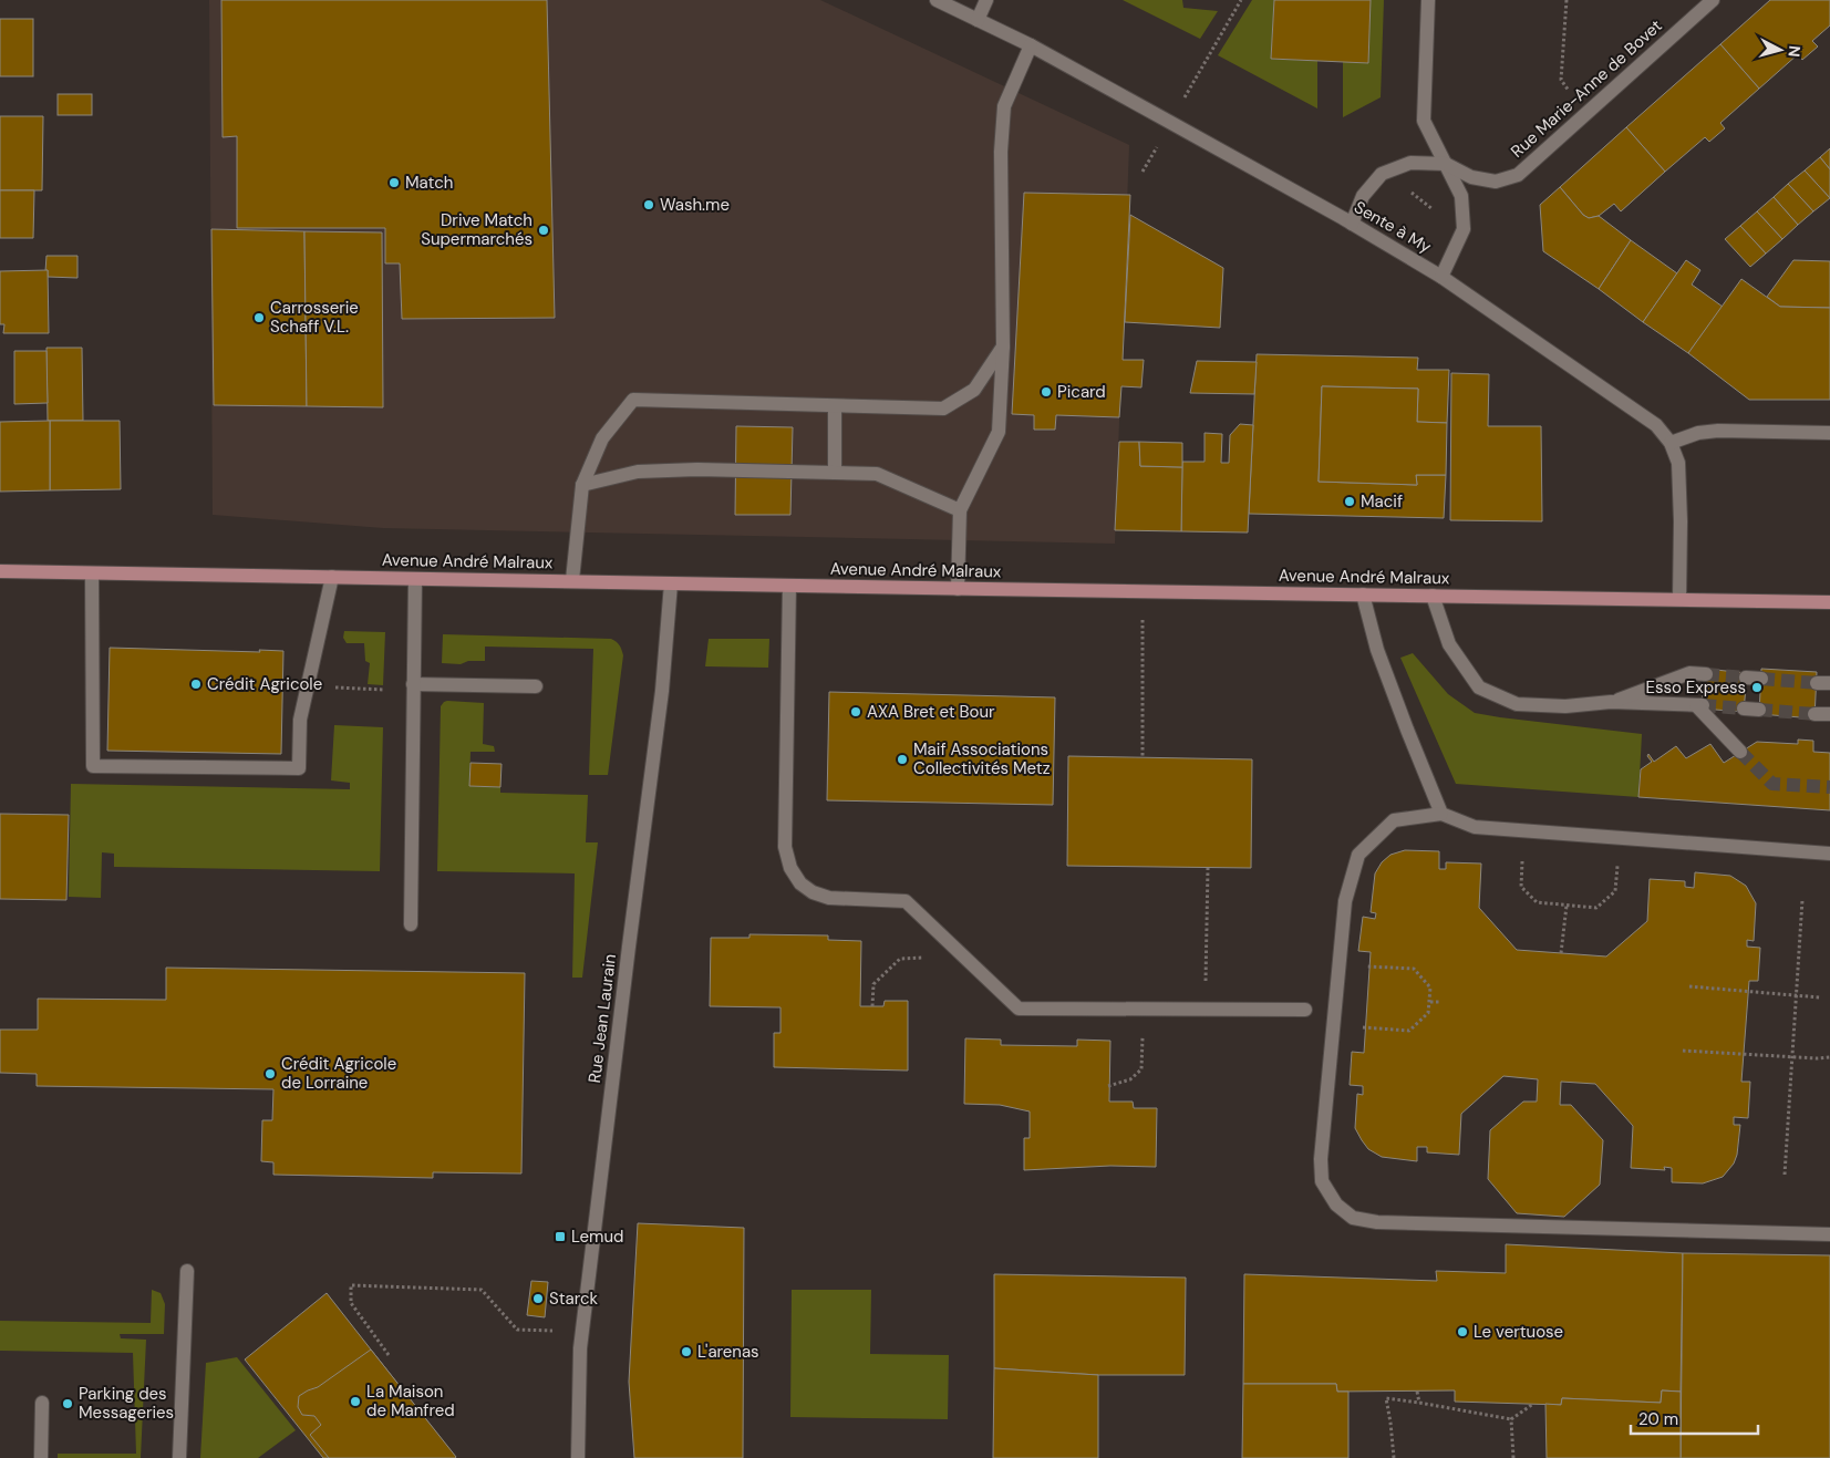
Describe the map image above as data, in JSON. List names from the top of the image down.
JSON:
{
  "streets": {
    "main road": ["Avenue André Malraux"],
    "street": ["Rue Marie-Anne de Bovet", "Sente à My", "Rue Jean Laurain"]
  },
  "crossings": [
    ["Sente à My", "Avenue André Malraux"],
    ["Avenue André Malraux", "Rue Jean Laurain"]
  ],
  "places": {
    "other": [
      "Match",
      "Wash.me",
      "Drive Match Supermarchés",
      "Carrosserie Schaff V.L.",
      "Picard",
      "Macif",
      "Crédit Agricole",
      "Esso Express",
      "AXA Bret et Bour",
      "Maif Associations Collectivités Metz",
      "Crédit Agricole de Lorraine",
      "Starck",
      "Le vertuose",
      "L'arenas",
      "La Maison de Manfred",
      "Parking des Messageries"
    ],
    "transit": ["Lemud"]
  },
  "scale_bar": "20 m",
  "north": "right"
}
